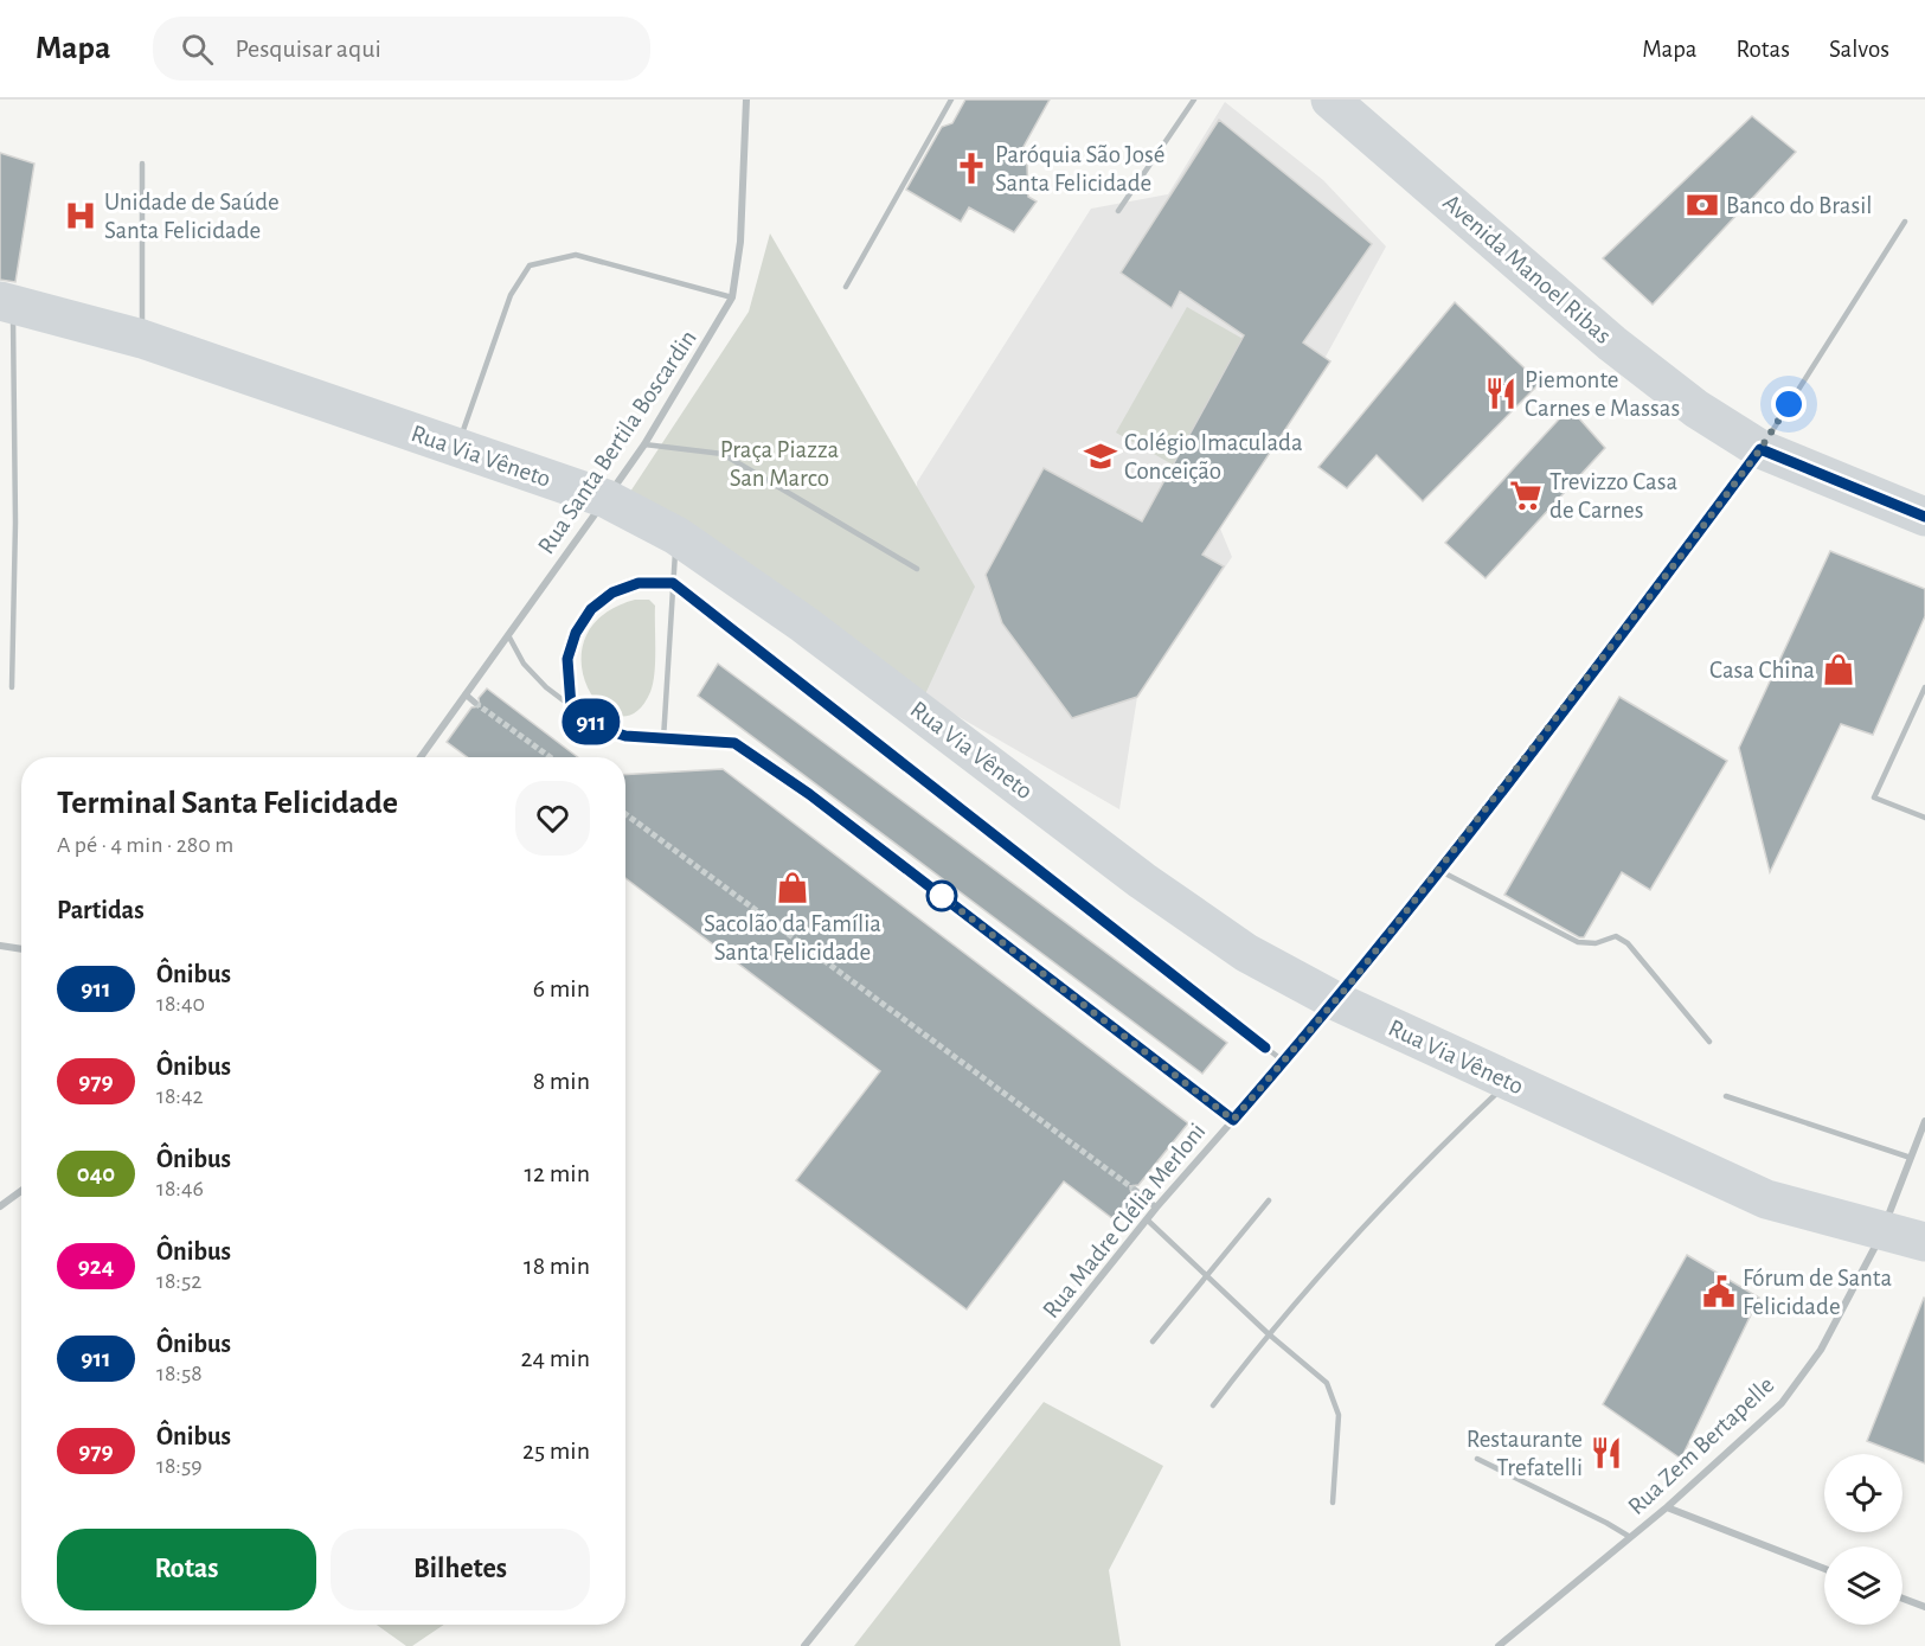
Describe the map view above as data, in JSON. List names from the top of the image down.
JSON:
{
  "streets": {
    "main road": ["Avenida Manoel Ribas", "Rua Via Vêneto"],
    "street": ["Rua Santa Bertila Boscardin", "Rua Madre Clélia Merloni", "Rua Zem Bertapelle"]
  },
  "crossings": [
    ["Avenida Manoel Ribas", "Rua Madre Clélia Merloni"],
    ["Rua Santa Bertila Boscardin", "Rua Via Vêneto"],
    ["Rua Via Vêneto", "Rua Madre Clélia Merloni"],
    ["Rua Via Vêneto", "Rua Zem Bertapelle"]
  ],
  "parks": ["Praça Piazza San Marco"],
  "places": {
    "church": ["Paróquia São José Santa Felicidade"],
    "bank": ["Banco do Brasil"],
    "hospital": ["Unidade de Saúde Santa Felicidade"],
    "restaurant": ["Piemonte Carnes e Massas", "Restaurante Trefatelli"],
    "school or university": ["Colégio Imaculada Conceição"],
    "supermarket": ["Trevizzo Casa de Carnes"],
    "shop": ["Casa China", "Sacolão da Família Santa Felicidade"],
    "public building": ["Fórum de Santa Felicidade"]
  },
  "lines": ["bus line 911"],
  "page": {
    "header": "Mapa",
    "search": "Pesquisar aqui",
    "nav": ["Mapa", "Rotas", "Salvos"],
    "on_map": "911",
    "heading": [
      ["Terminal Santa Felicidade", "A pé · 4 min · 280 m"],
      "Partidas"
    ],
    "list": [
      {
        "mark": "911",
        "name": "Ônibus",
        "note": "18:40",
        "value": "6 min"
      },
      {
        "mark": "979",
        "name": "Ônibus",
        "note": "18:42",
        "value": "8 min"
      },
      {
        "mark": "040",
        "name": "Ônibus",
        "note": "18:46",
        "value": "12 min"
      },
      {
        "mark": "924",
        "name": "Ônibus",
        "note": "18:52",
        "value": "18 min"
      },
      {
        "mark": "911",
        "name": "Ônibus",
        "note": "18:58",
        "value": "24 min"
      },
      {
        "mark": "979",
        "name": "Ônibus",
        "note": "18:59",
        "value": "25 min"
      }
    ],
    "buttons": ["Rotas", "Bilhetes"]
  }
}
